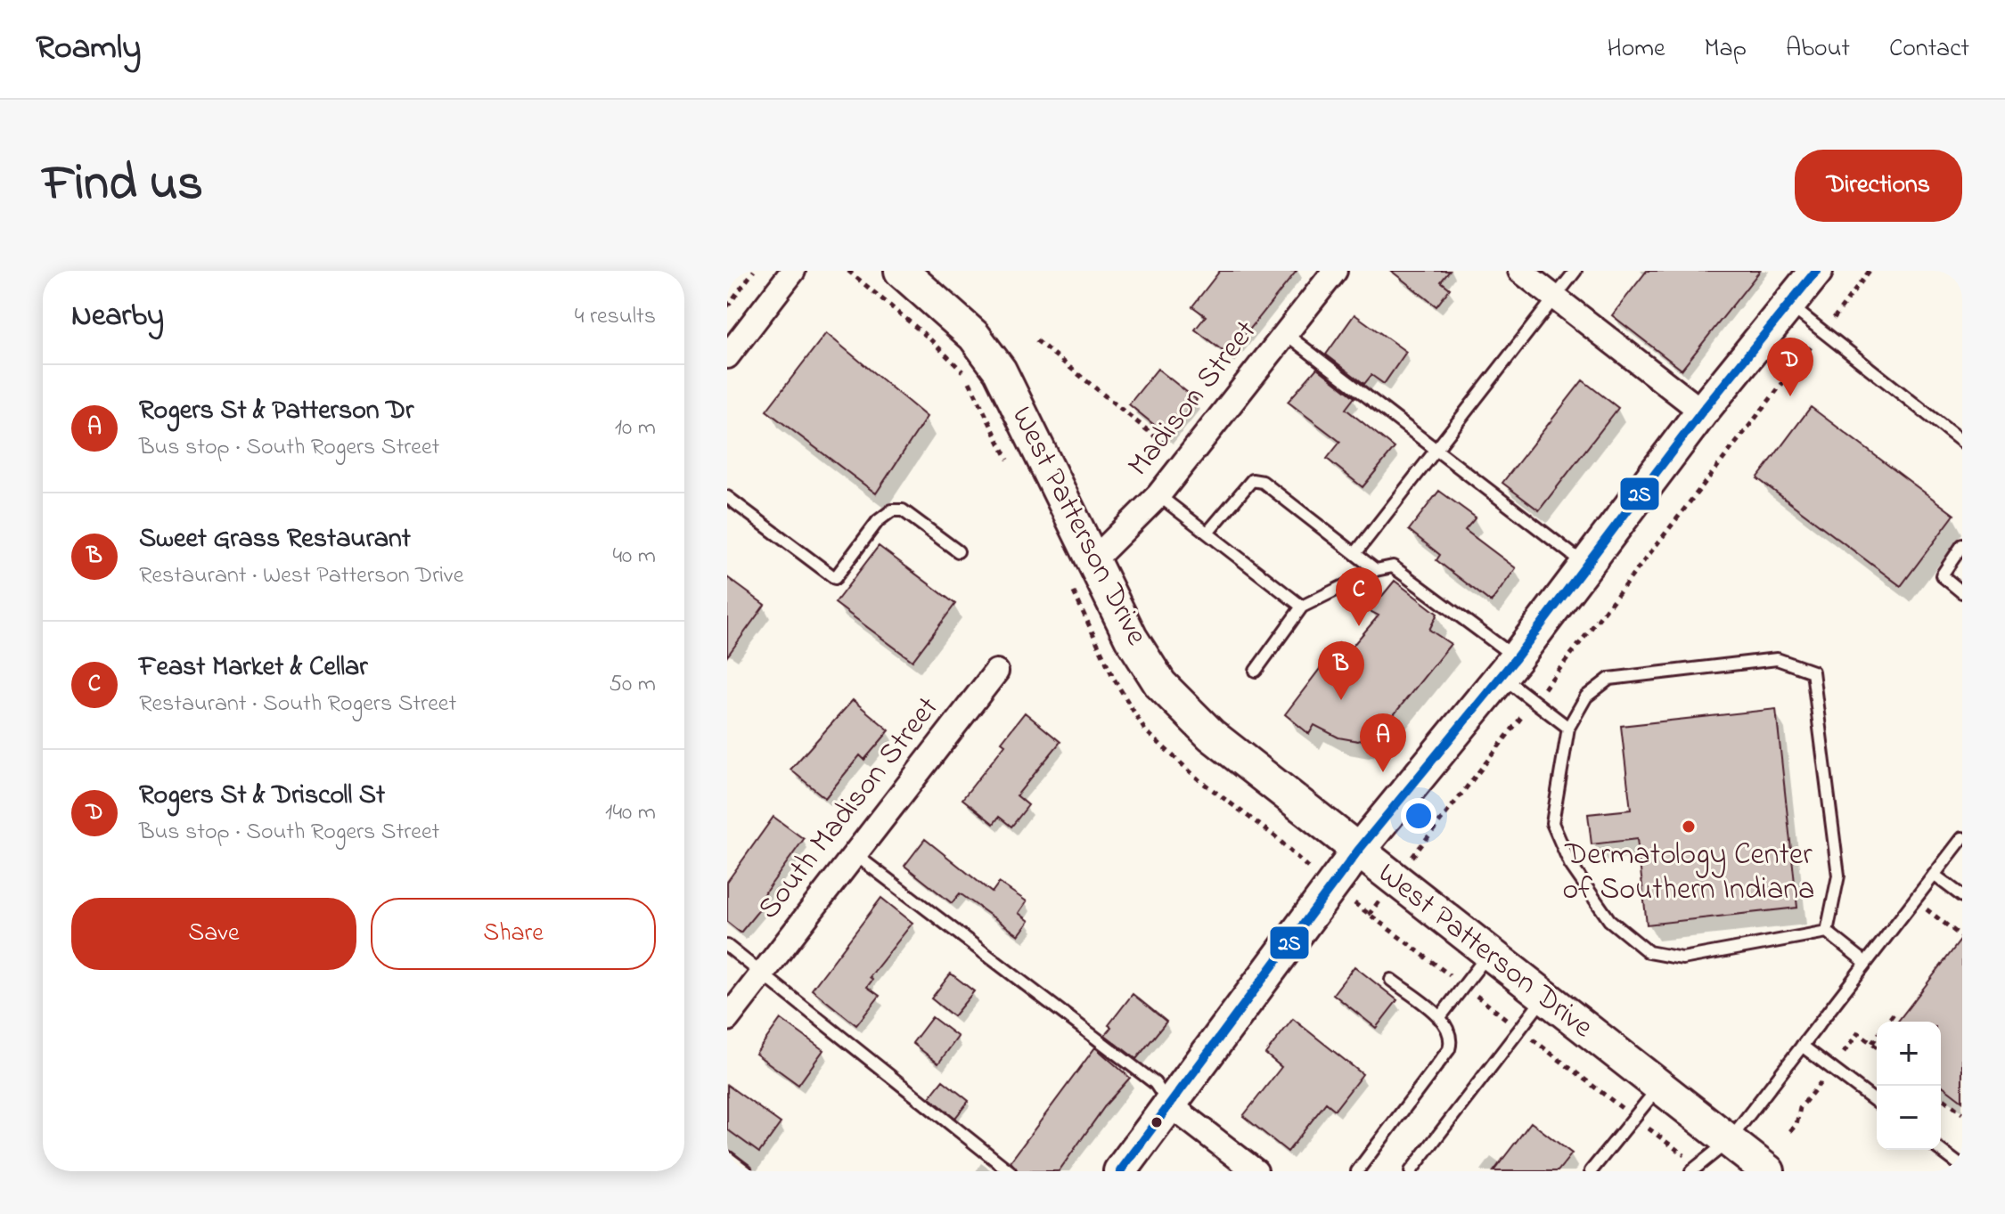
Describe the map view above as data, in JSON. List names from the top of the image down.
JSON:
{
  "streets": {
    "street": ["Madison Street", "West Patterson Drive", "South Madison Street"]
  },
  "crossings": [
    ["Madison Street", "West Patterson Drive"]
  ],
  "places": ["Dermatology Center of Southern Indiana"],
  "lines": ["transit line 2S"],
  "page": {
    "header": "Roamly",
    "nav": [
      "Home",
      "Map",
      "About",
      "Contact"
    ],
    "title": "Find us",
    "buttons": [
      "Directions",
      ["Save", "Share"]
    ],
    "heading": ["Nearby", "4 results"],
    "pins": [
      "D",
      "C",
      "B",
      "A"
    ],
    "list": [
      {
        "mark": "A",
        "name": "Rogers St & Patterson Dr",
        "note": "Bus stop · South Rogers Street",
        "value": "10 m"
      },
      {
        "mark": "B",
        "name": "Sweet Grass Restaurant",
        "note": "Restaurant · West Patterson Drive",
        "value": "40 m"
      },
      {
        "mark": "C",
        "name": "Feast Market & Cellar",
        "note": "Restaurant · South Rogers Street",
        "value": "50 m"
      },
      {
        "mark": "D",
        "name": "Rogers St & Driscoll St",
        "note": "Bus stop · South Rogers Street",
        "value": "140 m"
      }
    ],
    "map_buttons": ["+", "−"]
  }
}
